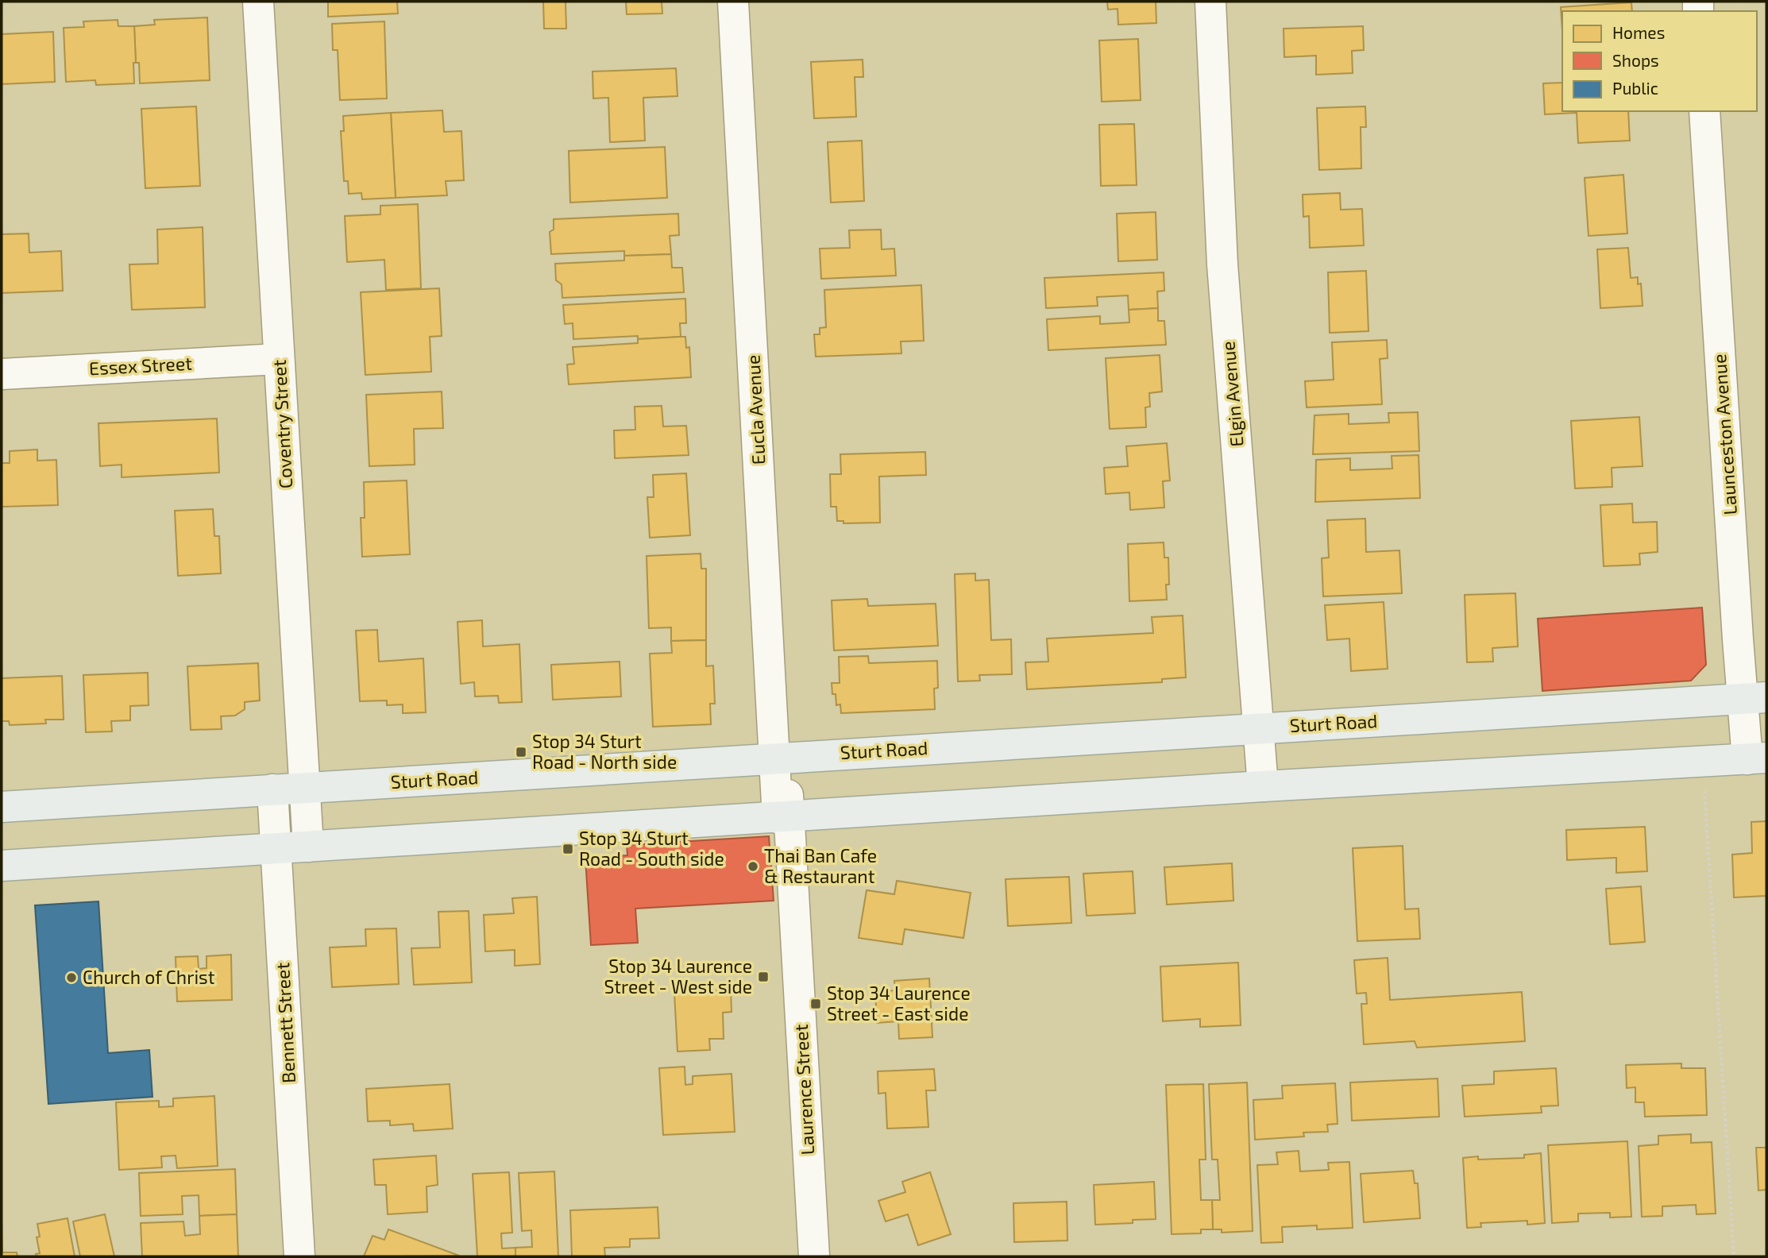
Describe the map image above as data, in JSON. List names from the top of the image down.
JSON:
{
  "streets": {
    "main road": ["Sturt Road"],
    "street": [
      "Essex Street",
      "Elgin Avenue",
      "Eucla Avenue",
      "Coventry Street",
      "Launceston Avenue",
      "Bennett Street",
      "Laurence Street"
    ]
  },
  "crossings": [
    ["Essex Street", "Coventry Street"],
    ["Elgin Avenue", "Sturt Road"],
    ["Eucla Avenue", "Sturt Road"],
    ["Eucla Avenue", "Laurence Street"],
    ["Coventry Street", "Sturt Road"],
    ["Launceston Avenue", "Sturt Road"],
    ["Sturt Road", "Bennett Street"],
    ["Sturt Road", "Laurence Street"]
  ],
  "places": {
    "transit": [
      "Stop 34 Sturt Road - North side",
      "Stop 34 Sturt Road - South side",
      "Stop 34 Laurence Street - West side",
      "Stop 34 Laurence Street - East side"
    ],
    "other": ["Thai Ban Cafe & Restaurant", "Church of Christ"]
  },
  "legend": ["Homes", "Shops", "Public"]
}
